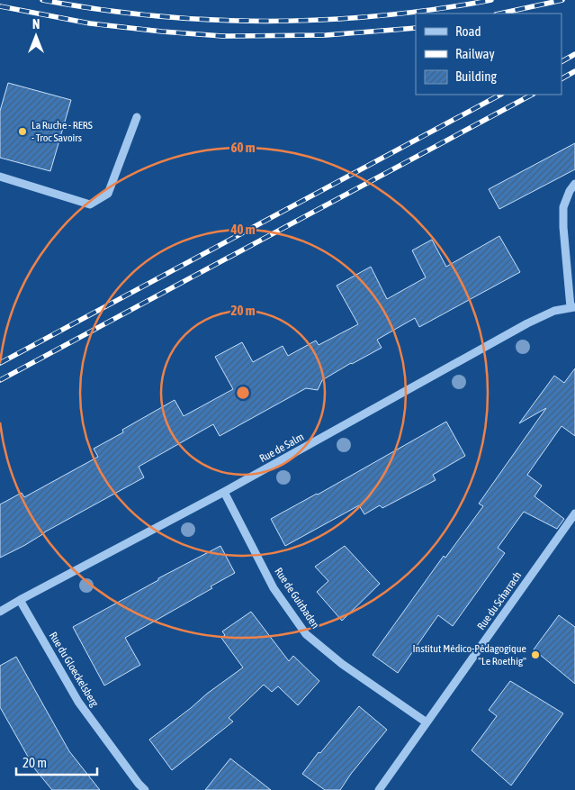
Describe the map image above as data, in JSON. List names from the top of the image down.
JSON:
{
  "streets": {
    "street": [
      "Rue de Salm",
      "Rue de Guirbaden",
      "Rue du Scharrach",
      "Rue du Gloeckelsberg"
    ]
  },
  "crossings": [
    ["Rue de Salm", "Rue de Guirbaden"],
    ["Rue de Salm", "Rue du Gloeckelsberg"],
    ["Rue de Guirbaden", "Rue du Scharrach"]
  ],
  "places": ["La Ruche - RERS - Troc Savoirs", "Institut Médico-Pédagogique \"Le Roethig\""],
  "legend": ["Road", "Railway", "Building"],
  "scale_bar": "20 m",
  "north": "top",
  "rings": ["60 m", "40 m", "20 m"]
}
